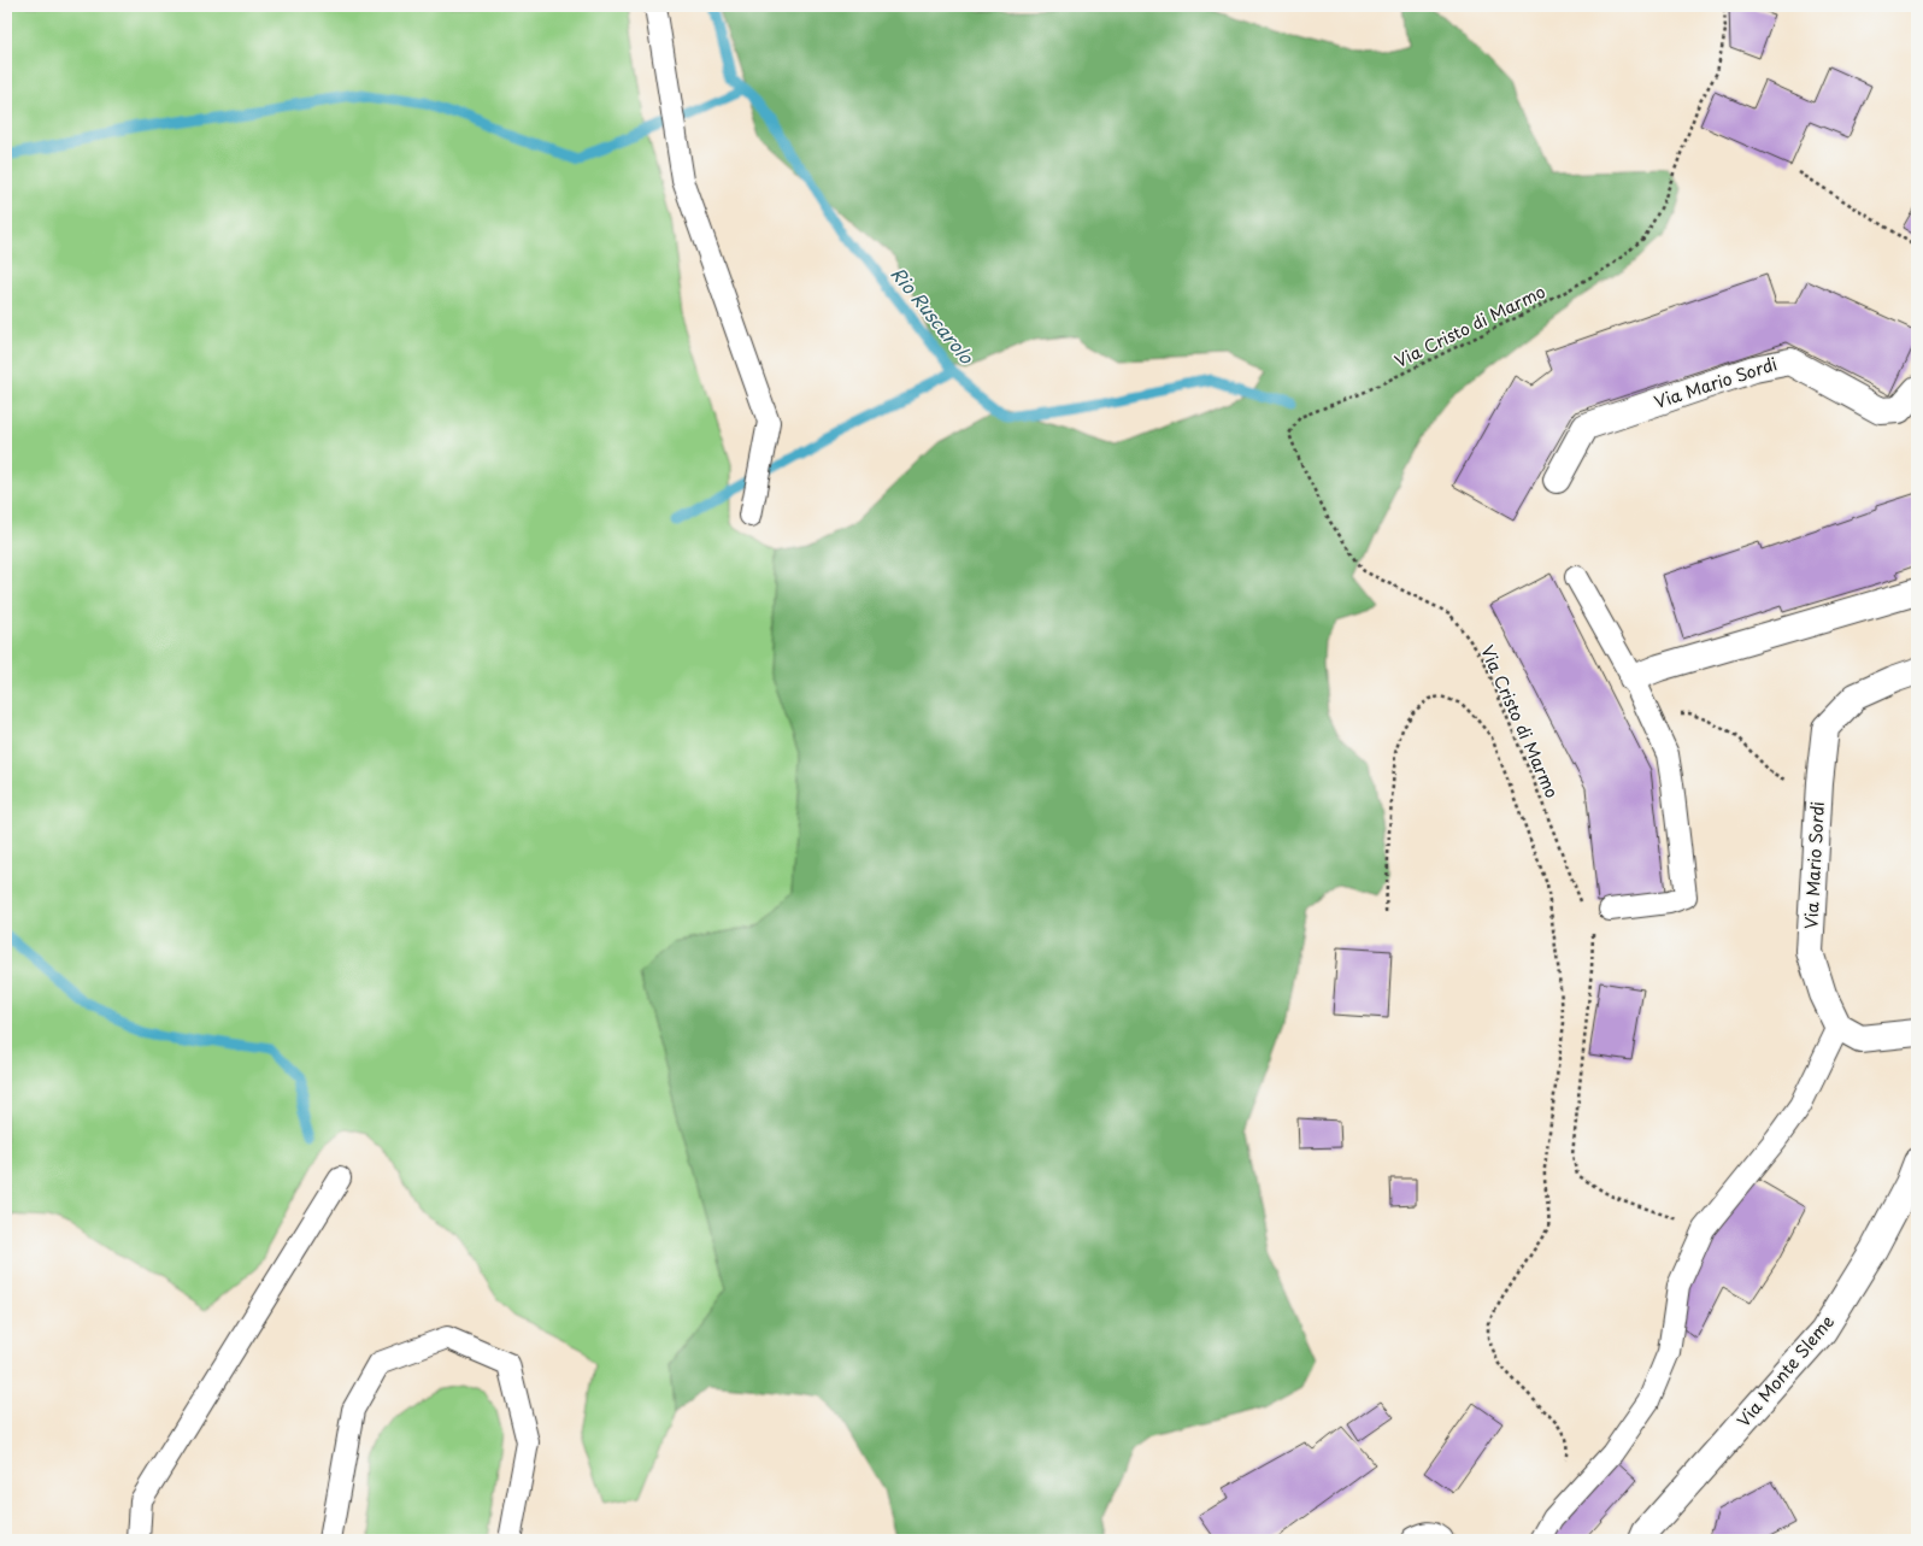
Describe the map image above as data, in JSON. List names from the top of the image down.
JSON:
{
  "streets": {
    "street": ["Via Mario Sordi", "Via Monte Sleme"],
    "path": ["Via Cristo di Marmo"]
  },
  "water": ["Rio Ruscarolo"]
}
